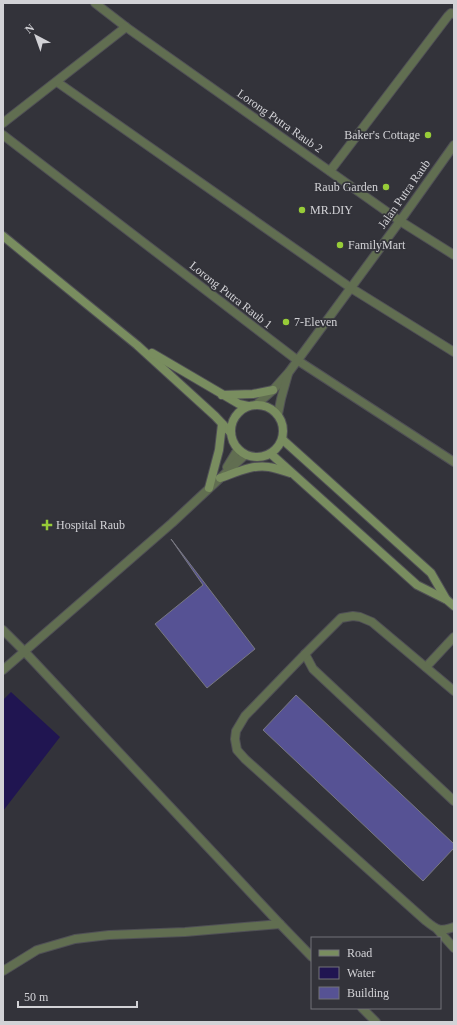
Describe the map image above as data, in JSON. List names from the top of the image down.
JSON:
{
  "streets": {
    "street": ["Lorong Putra Raub 2", "Jalan Putra Raub", "Lorong Putra Raub 1"]
  },
  "crossings": [
    ["Lorong Putra Raub 2", "Jalan Putra Raub"],
    ["Jalan Putra Raub", "Lorong Putra Raub 1"]
  ],
  "places": {
    "other": [
      "Baker's Cottage",
      "Raub Garden",
      "MR.DIY",
      "FamilyMart",
      "7-Eleven"
    ],
    "health": ["Hospital Raub"]
  },
  "legend": ["Road", "Water", "Building"],
  "scale_bar": "50 m",
  "north": "top left"
}
